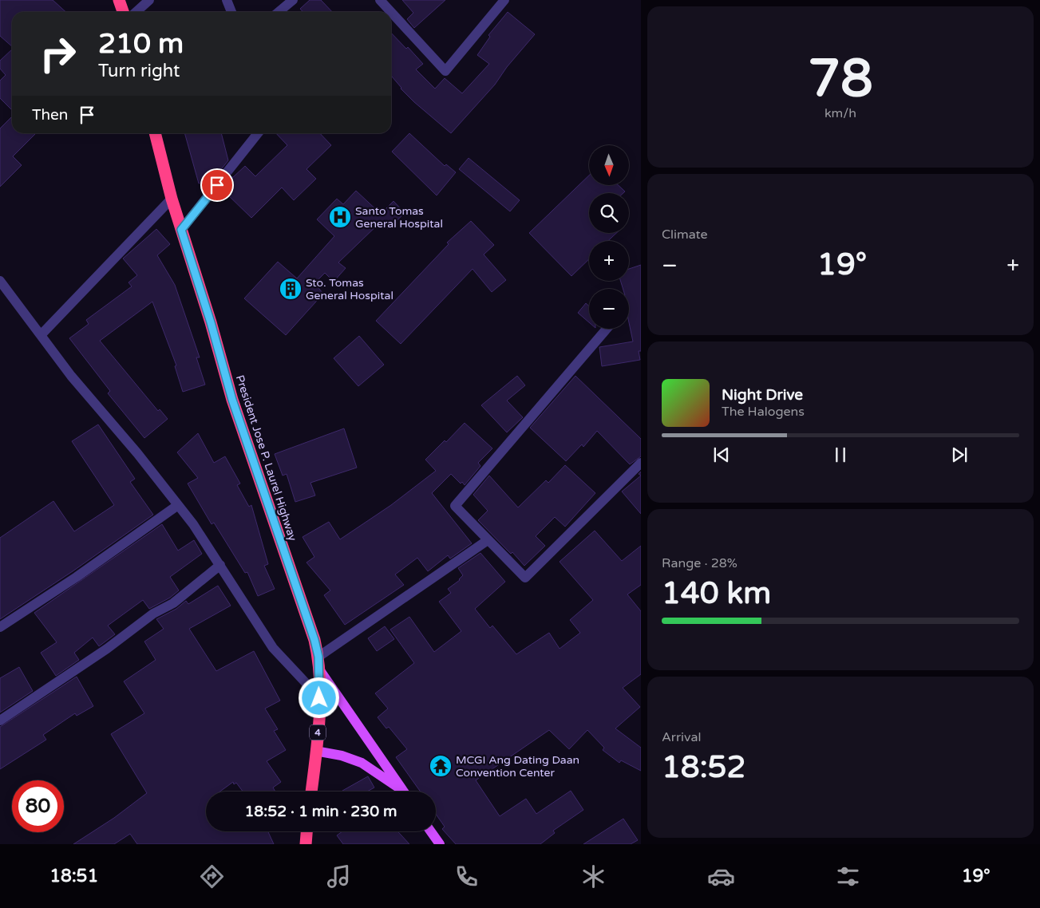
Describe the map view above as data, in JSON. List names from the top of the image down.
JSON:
{
  "streets": {
    "highway": ["President Jose P. Laurel Highway", "4"]
  },
  "places": {
    "hospital": ["Santo Tomas General Hospital"],
    "building": ["Sto. Tomas General Hospital"],
    "temple": ["MCGI Ang Dating Daan Convention Center"]
  },
  "north": "bottom",
  "page": {
    "tile": [
      ["78", "km/h"],
      "Climate",
      ["Range · 28%", "140 km"],
      ["Arrival", "18:52"]
    ],
    "turn": ["210 m", "Turn right"],
    "then": "Then",
    "map_buttons": ["+", "−"],
    "heat": ["−", "19°", "+"],
    "song": ["Night Drive", "The Halogens"],
    "limit": "80",
    "trip": "18:52 · 1 min · 230 m",
    "tabs": ["18:51", "19°"]
  }
}
